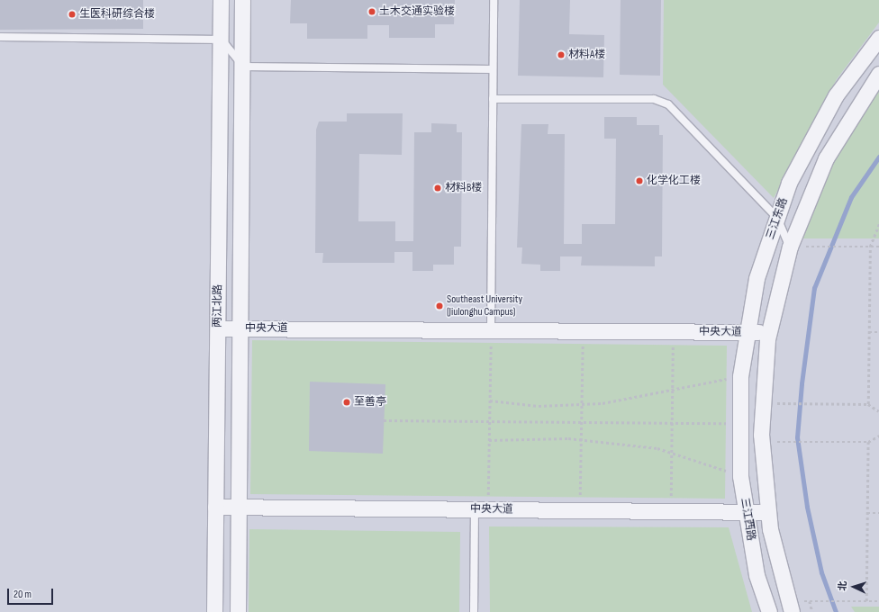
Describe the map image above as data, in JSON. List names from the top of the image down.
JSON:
{
  "streets": {
    "street": [
      "三江东路",
      "两江北路",
      "中央大道",
      "三江西路"
    ]
  },
  "crossings": [
    ["三江东路", "中央大道"],
    ["三江东路", "三江西路"],
    ["两江北路", "中央大道"],
    ["中央大道", "三江西路"]
  ],
  "places": [
    "土木交通实验楼",
    "生医科研综合楼",
    "材料A楼",
    "化学化工楼",
    "材料B楼",
    "Southeast University (Jiulonghu Campus)",
    "至善亭"
  ],
  "scale_bar": "20 m",
  "north": "left"
}
